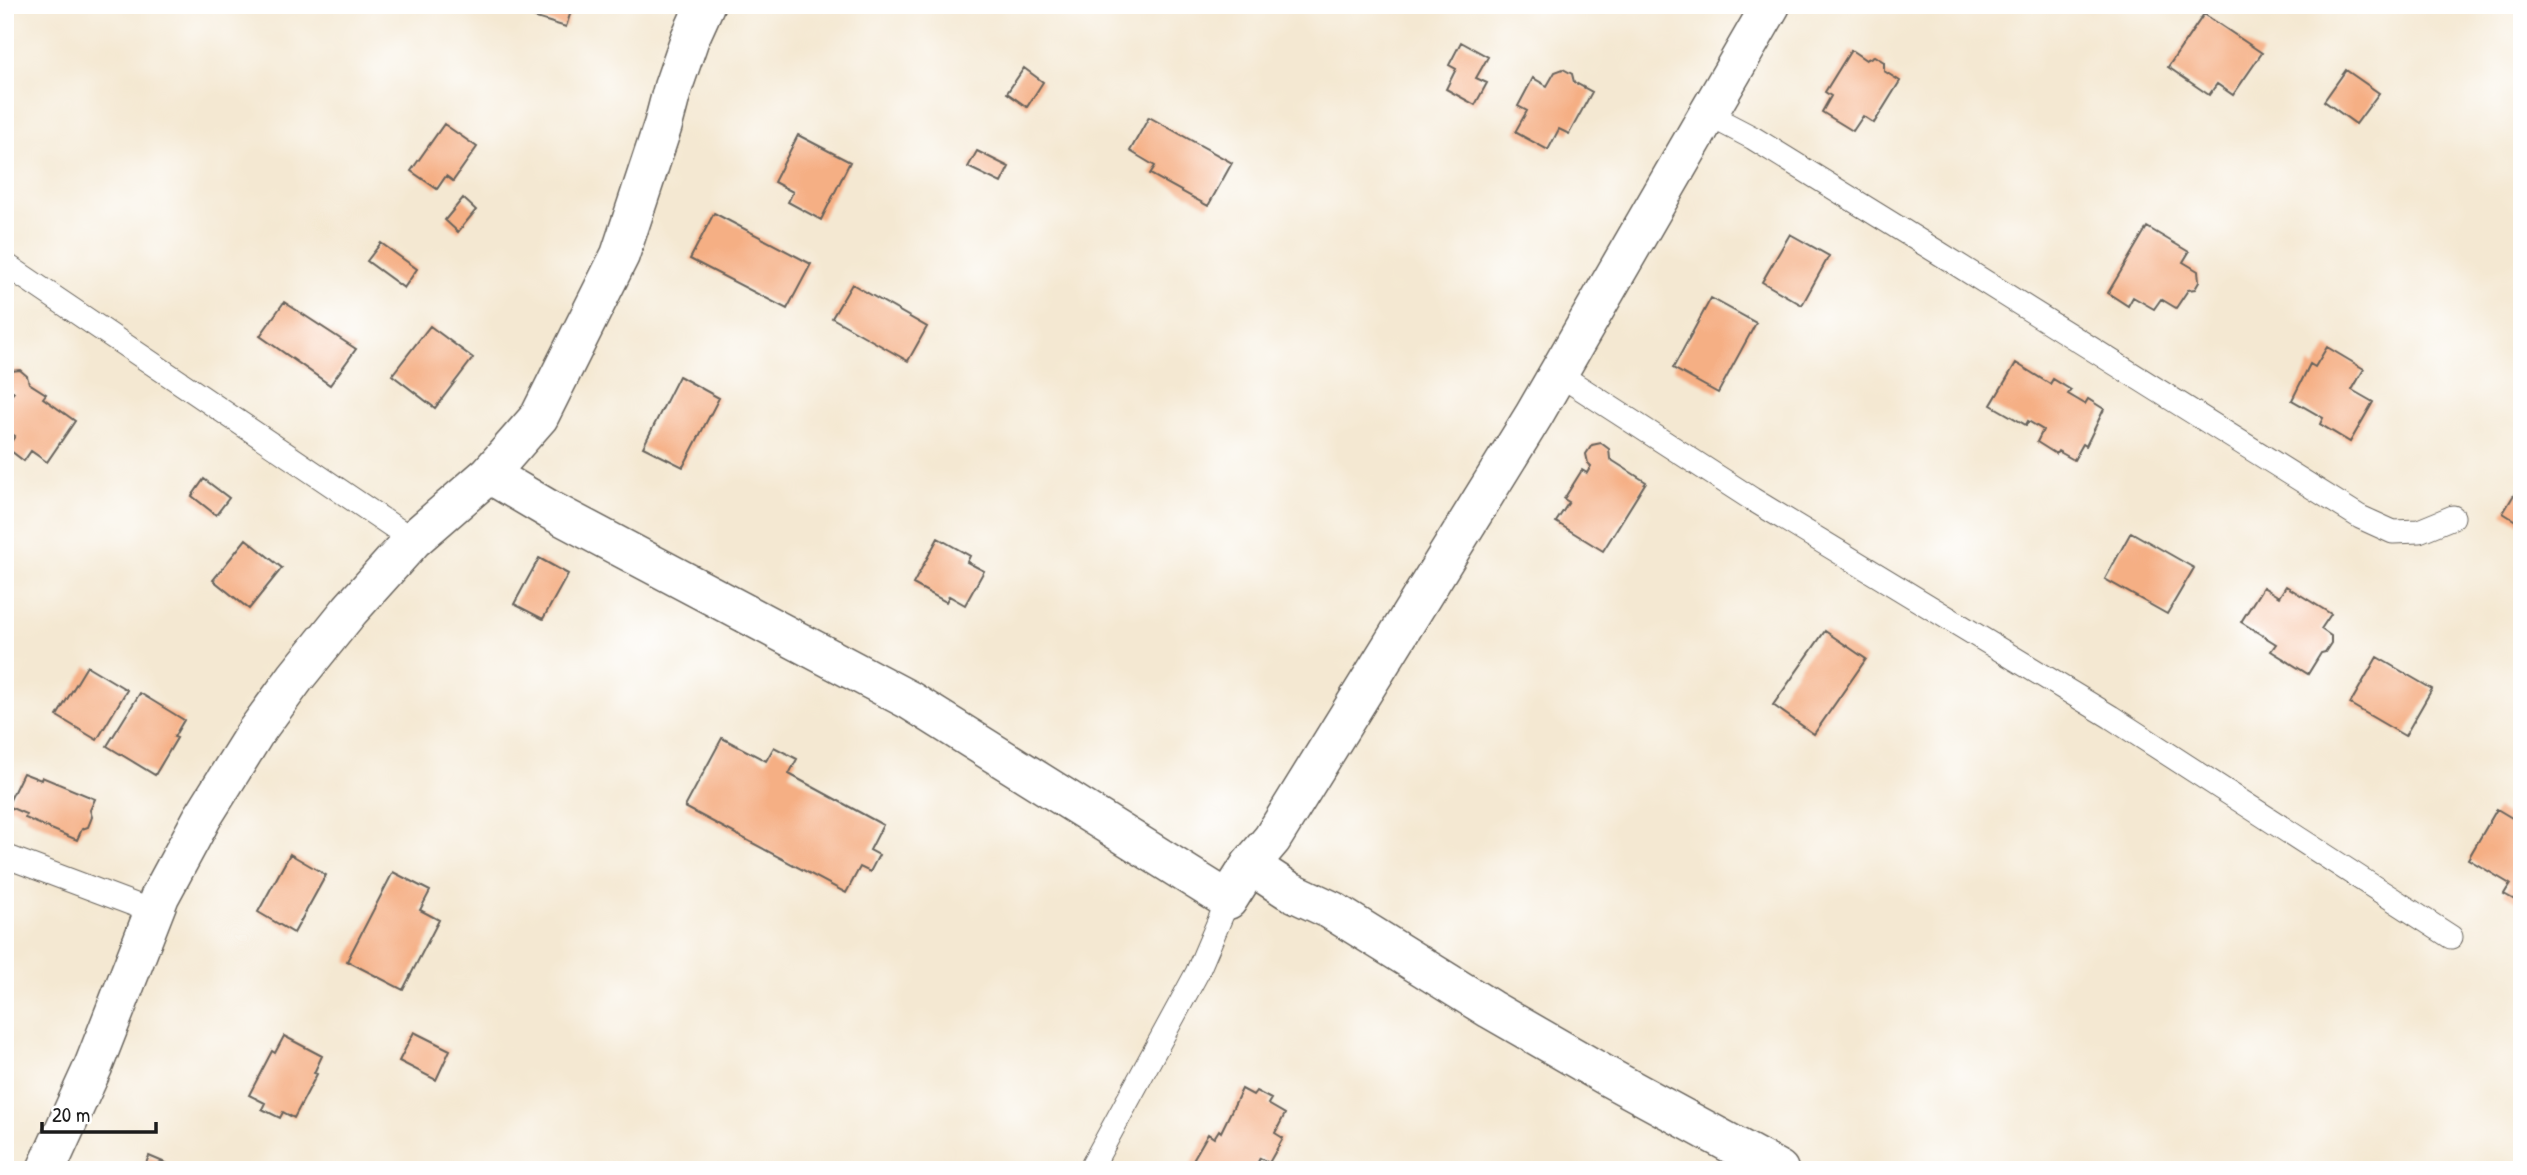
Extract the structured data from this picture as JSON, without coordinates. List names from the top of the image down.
{
  "scale_bar": "20 m"
}
